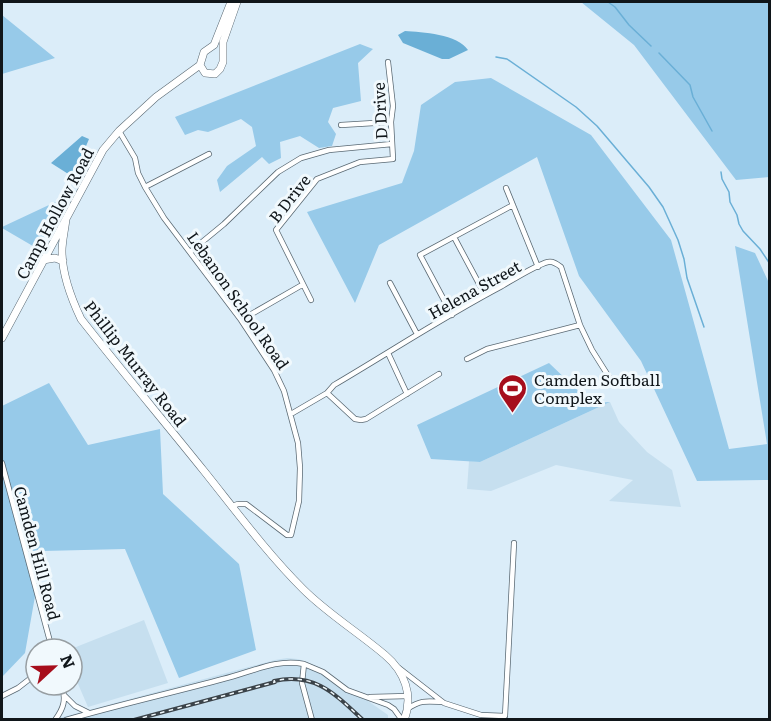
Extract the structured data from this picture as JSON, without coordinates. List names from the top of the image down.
{
  "streets": {
    "street": [
      "D Drive",
      "B Drive",
      "Camp Hollow Road",
      "Helena Street",
      "Lebanon School Road",
      "Phillip Murray Road",
      "Camden Hill Road"
    ]
  },
  "crossings": [
    ["D Drive", "B Drive"],
    ["Camp Hollow Road", "Lebanon School Road"],
    ["Camp Hollow Road", "Phillip Murray Road"],
    ["Helena Street", "Lebanon School Road"],
    ["Lebanon School Road", "Phillip Murray Road"]
  ],
  "places": {
    "sports": ["Camden Softball Complex"]
  },
  "north": "right"
}
